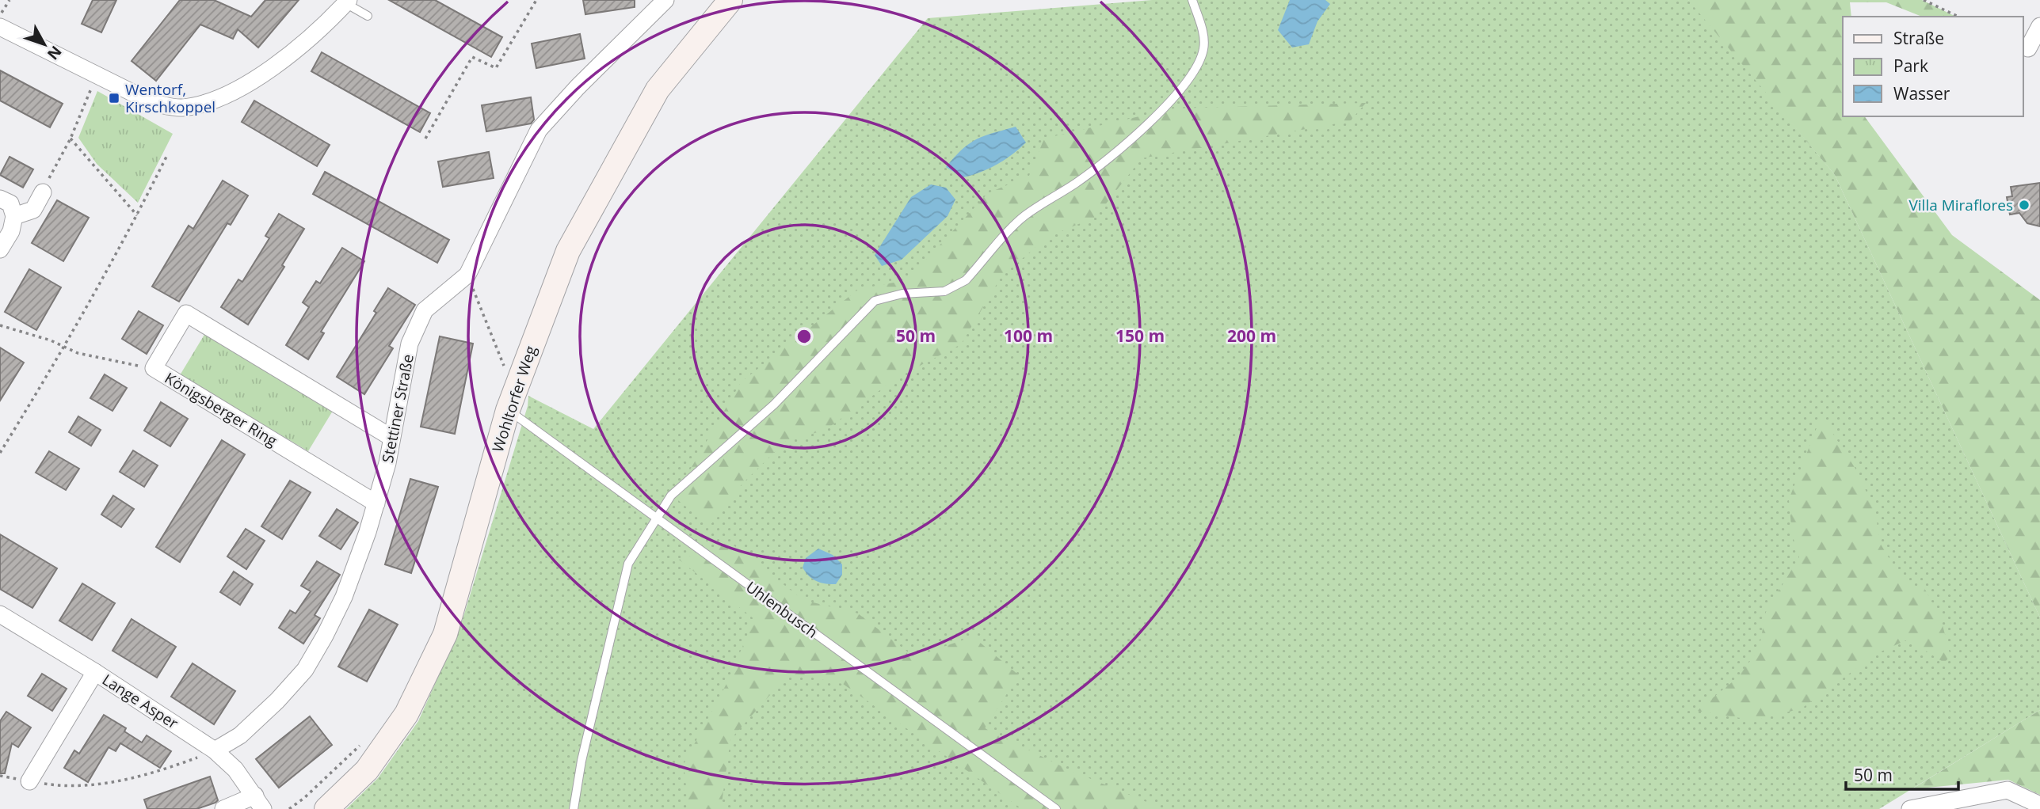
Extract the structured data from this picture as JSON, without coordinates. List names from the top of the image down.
{
  "streets": {
    "main road": ["Wohltorfer Weg"],
    "street": ["Stettiner Straße", "Königsberger Ring", "Lange Asper"],
    "lane": ["Uhlenbusch"]
  },
  "crossings": [
    ["Wohltorfer Weg", "Uhlenbusch"],
    ["Stettiner Straße", "Königsberger Ring"],
    ["Stettiner Straße", "Lange Asper"]
  ],
  "places": {
    "transit": ["Wentorf, Kirschkoppel"],
    "other": ["Villa Miraflores"]
  },
  "legend": ["Straße", "Park", "Wasser"],
  "scale_bar": "50 m",
  "north": "bottom right",
  "rings": [
    "50 m",
    "100 m",
    "150 m",
    "200 m"
  ]
}
